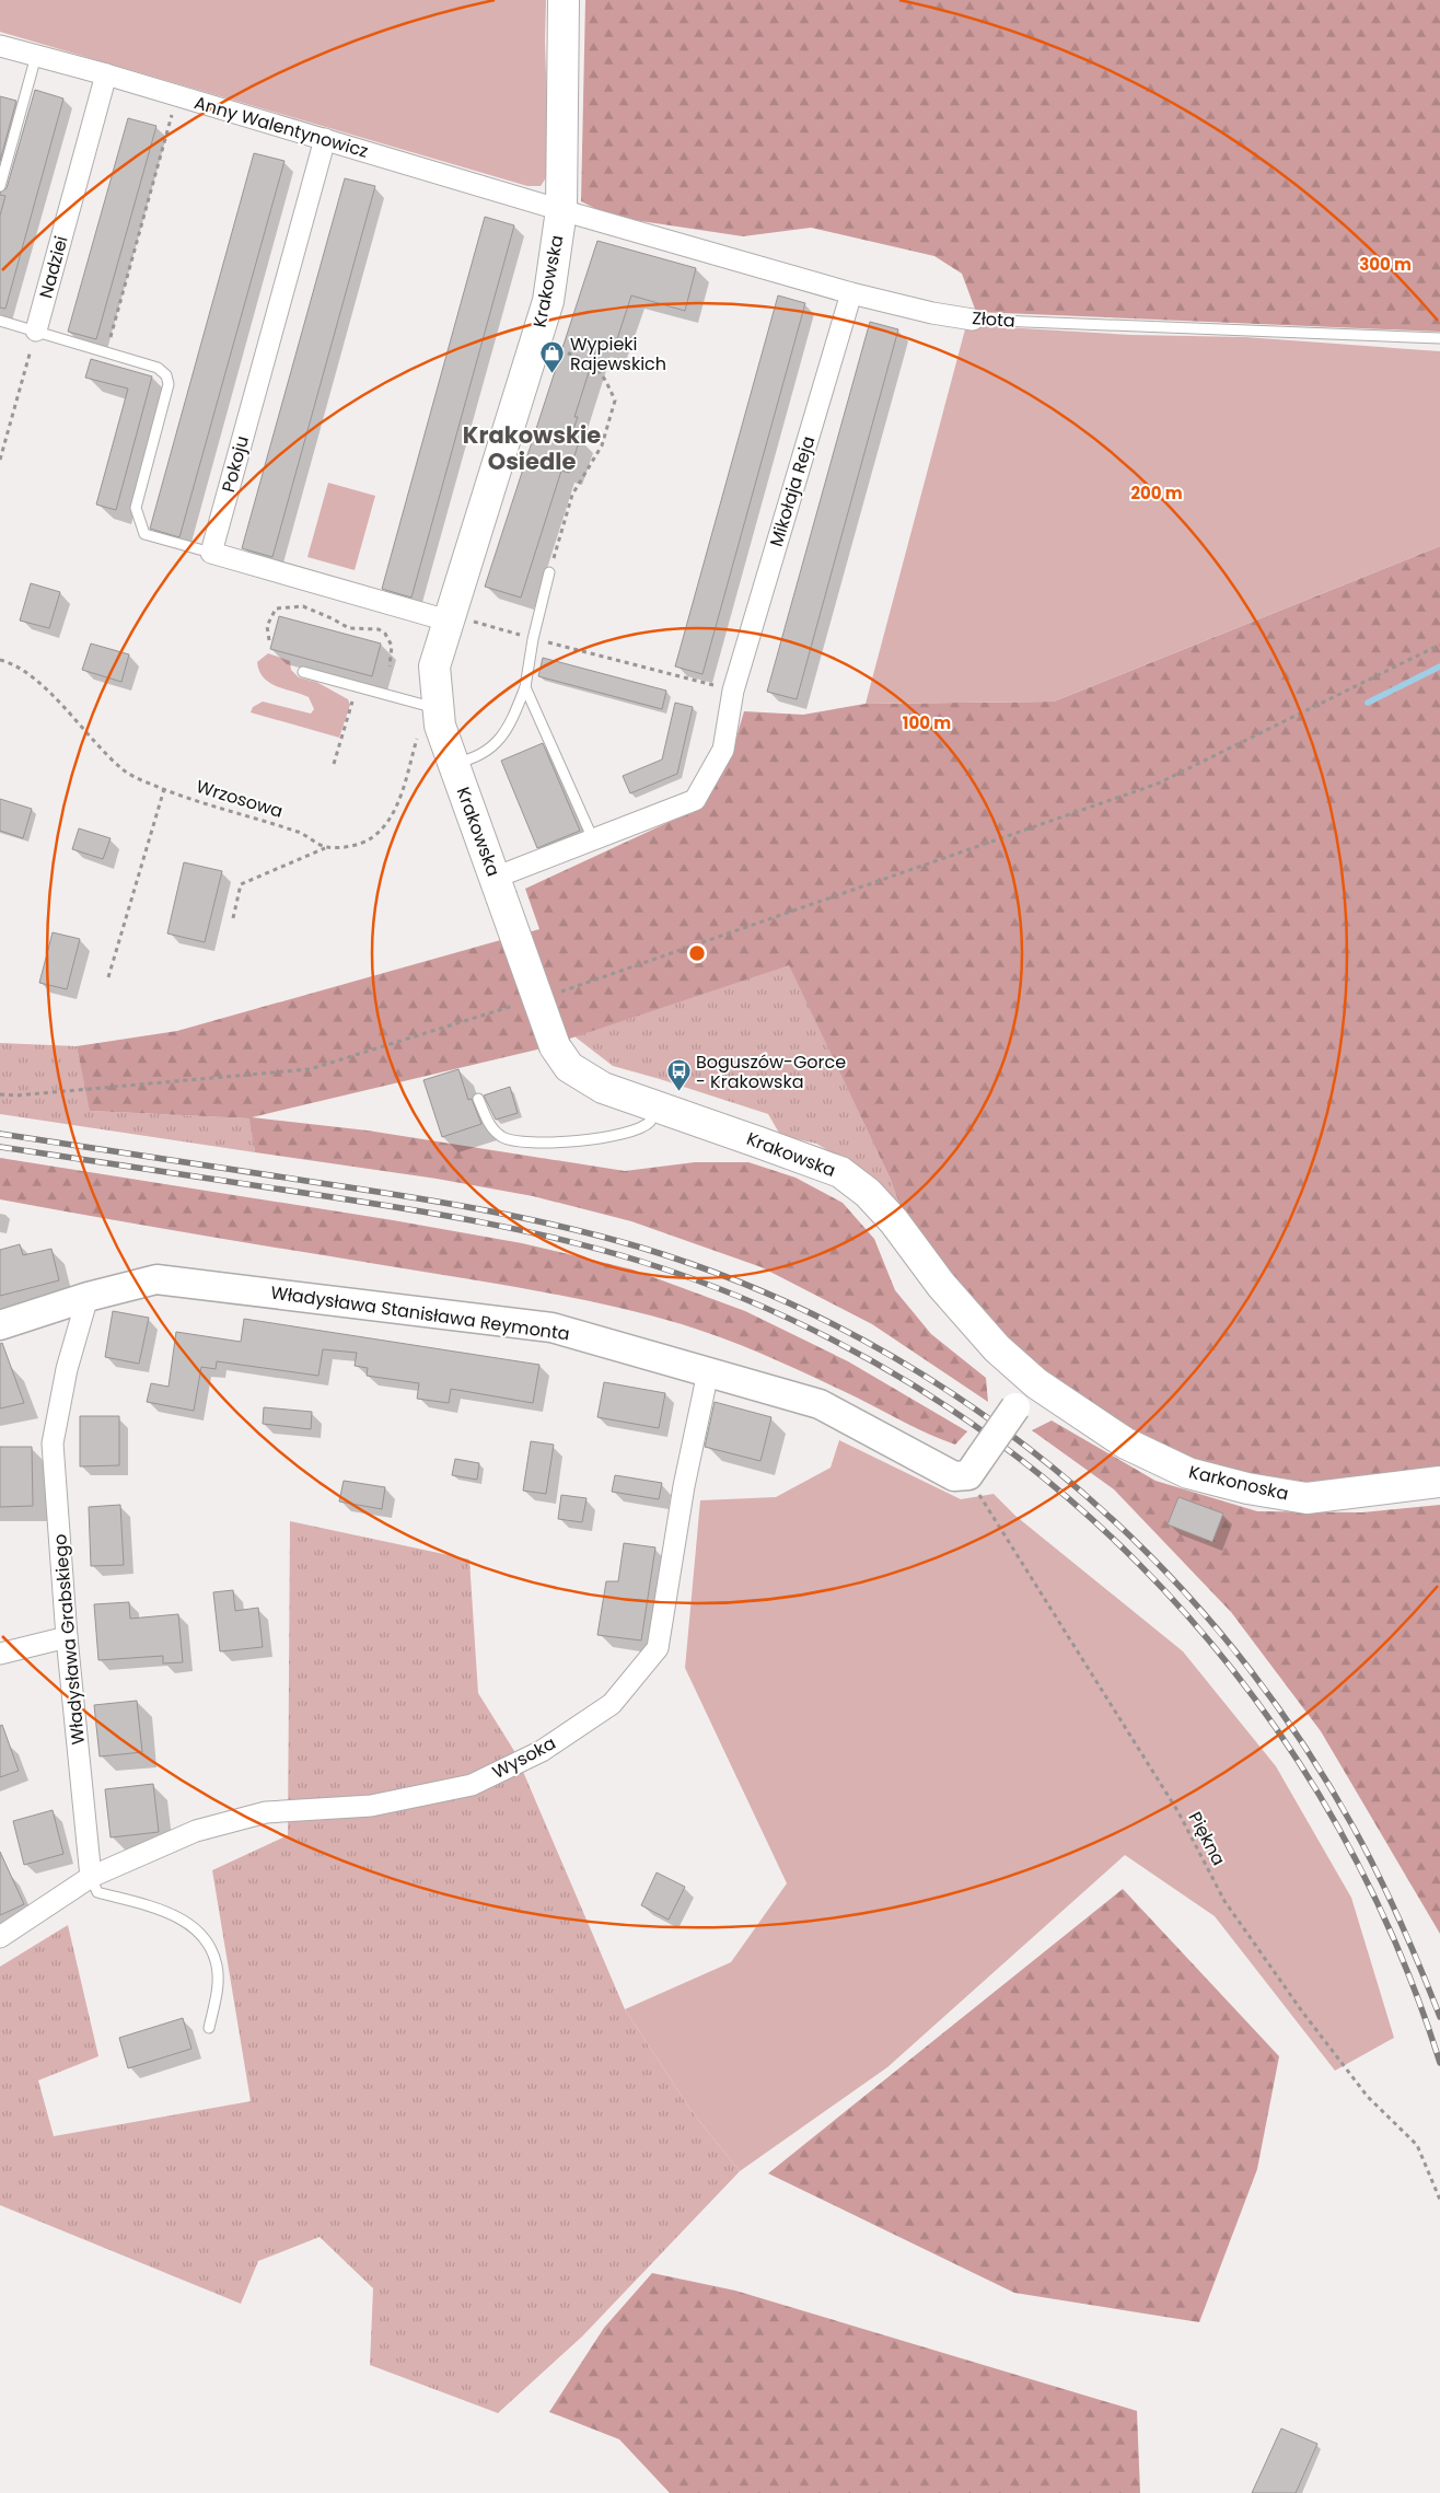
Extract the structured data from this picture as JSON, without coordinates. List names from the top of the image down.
{
  "streets": {
    "main road": ["Krakowska", "Karkonoska"],
    "street": [
      "Anny Walentynowicz",
      "Nadziei",
      "Złota",
      "Pokoju",
      "Mikołaja Reja",
      "Władysława Stanisława Reymonta",
      "Władysława Grabskiego",
      "Wysoka"
    ],
    "path": ["Wrzosowa", "Piękna"]
  },
  "crossings": [
    ["Anny Walentynowicz", "Nadziei"],
    ["Anny Walentynowicz", "Krakowska"],
    ["Anny Walentynowicz", "Złota"],
    ["Anny Walentynowicz", "Pokoju"],
    ["Krakowska", "Złota"],
    ["Krakowska", "Mikołaja Reja"],
    ["Krakowska", "Karkonoska"],
    ["Złota", "Mikołaja Reja"],
    ["Władysława Stanisława Reymonta", "Władysława Grabskiego"],
    ["Władysława Stanisława Reymonta", "Wysoka"],
    ["Władysława Stanisława Reymonta", "Piękna"],
    ["Władysława Grabskiego", "Wysoka"]
  ],
  "districts": ["Krakowskie Osiedle"],
  "places": {
    "shop": ["Wypieki Rajewskich"],
    "bus stop": ["Boguszów-Gorce - Krakowska"]
  },
  "rings": ["300 m", "200 m", "100 m"]
}
